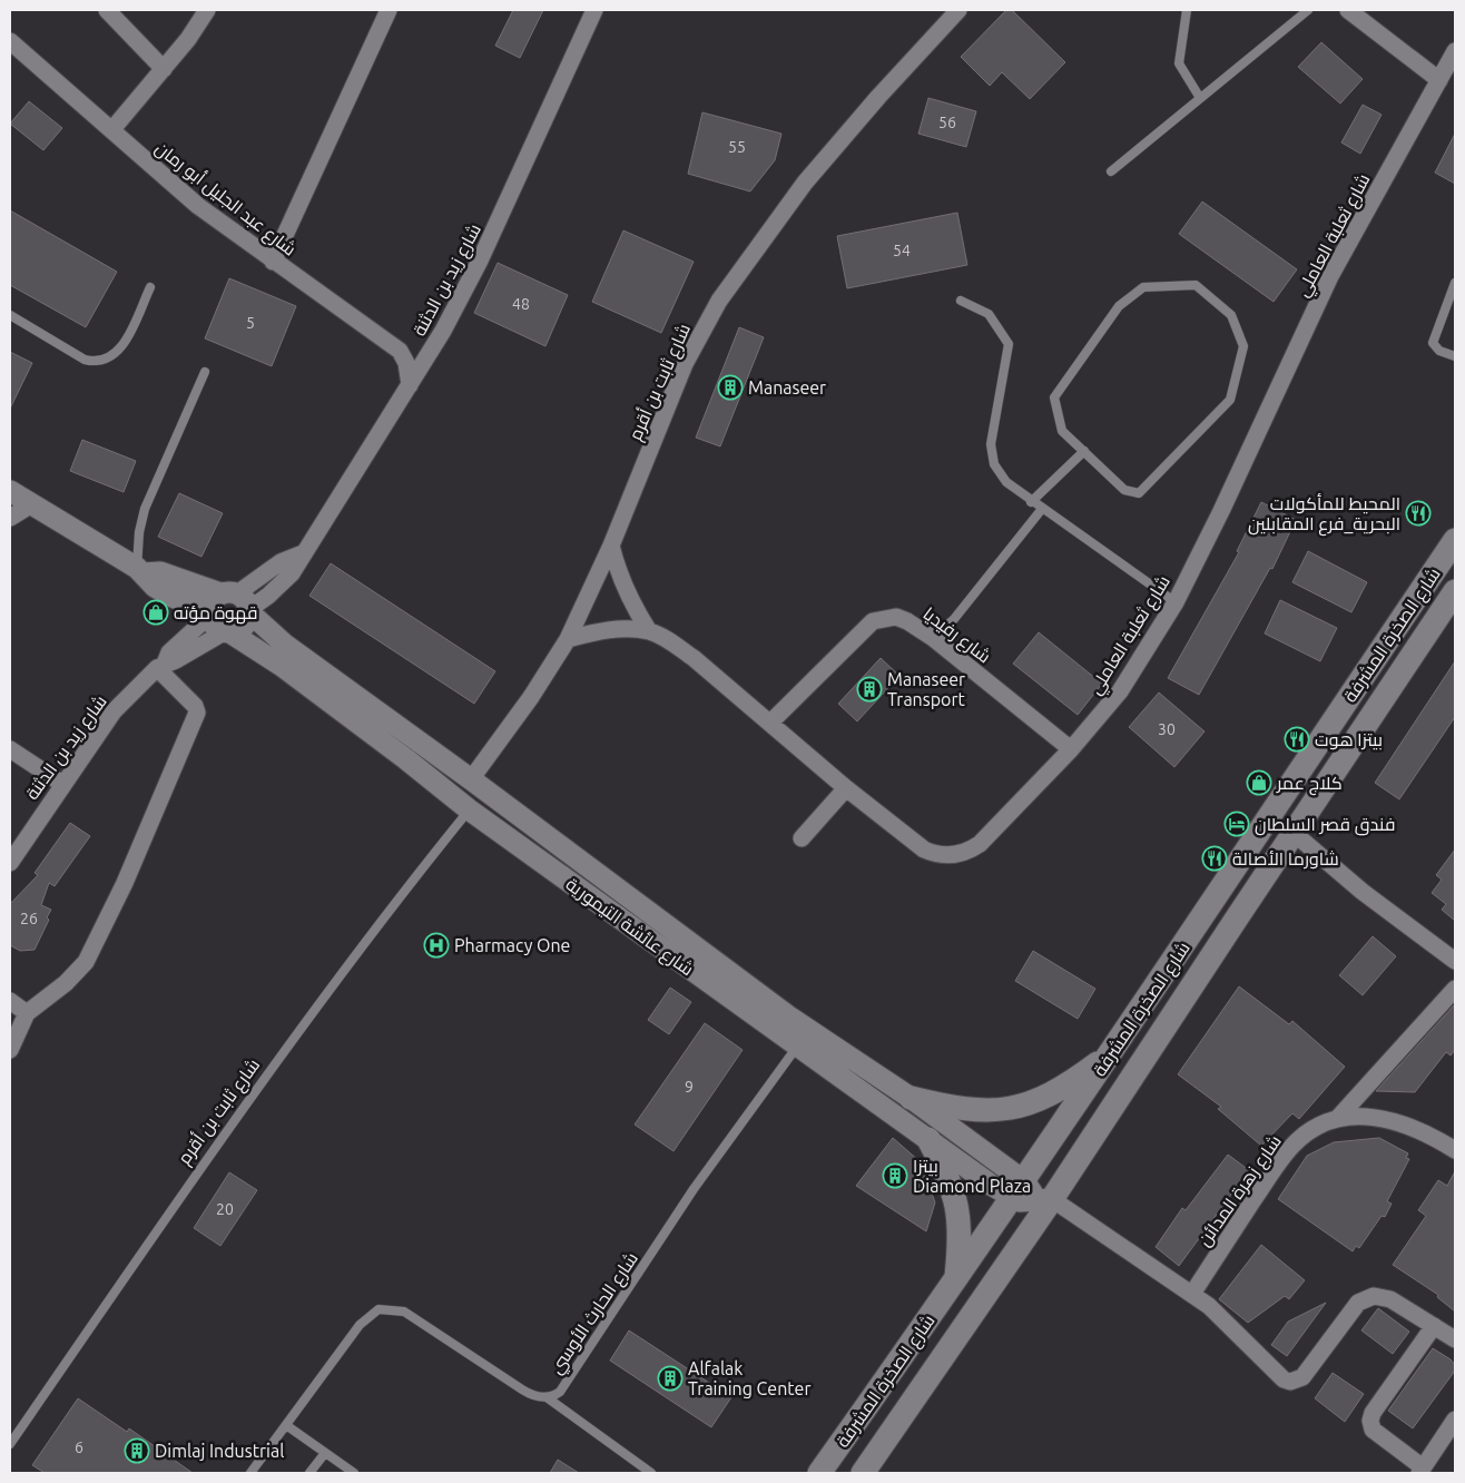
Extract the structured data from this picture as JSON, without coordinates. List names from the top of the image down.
{
  "streets": {
    "main road": ["شارع الصخرة المشرفة"],
    "street": [
      "شارع عبد الجليل أبو رمان",
      "شارع ثعلبة العاملي",
      "شارع زيد بن الدثنة",
      "شارع ثابت بن أقرم",
      "شارع رفيديا",
      "شارع عائشة التيمورية",
      "شارع زهرة المدائن"
    ],
    "lane": ["شارع الحارث الأوسي"]
  },
  "crossings": [
    ["شارع عبد الجليل أبو رمان", "شارع زيد بن الدثنة"],
    ["شارع ثعلبة العاملي", "شارع ثابت بن أقرم"],
    ["شارع ثعلبة العاملي", "شارع رفيديا"],
    ["شارع زيد بن الدثنة", "شارع عائشة التيمورية"],
    ["شارع ثابت بن أقرم", "شارع عائشة التيمورية"],
    ["شارع الصخرة المشرفة", "شارع عائشة التيمورية"],
    ["شارع عائشة التيمورية", "شارع الحارث الأوسي"]
  ],
  "places": {
    "building": [
      "Manaseer",
      "Manaseer Transport",
      "بيتزا Diamond Plaza",
      "Alfalak Training Center",
      "Dimlaj Industrial"
    ],
    "restaurant": ["المحيط للمأكولات البحرية_فرع المقابلين", "بيتزا هوت", "شاورما الأصالة"],
    "shop": ["قهوة مؤته", "كلاج عمر"],
    "hotel": ["فندق قصر السلطان"],
    "hospital": ["Pharmacy One"]
  },
  "house_numbers": [
    "56",
    "55",
    "54",
    "48",
    "5",
    "30",
    "26",
    "9",
    "20",
    "6"
  ]
}
